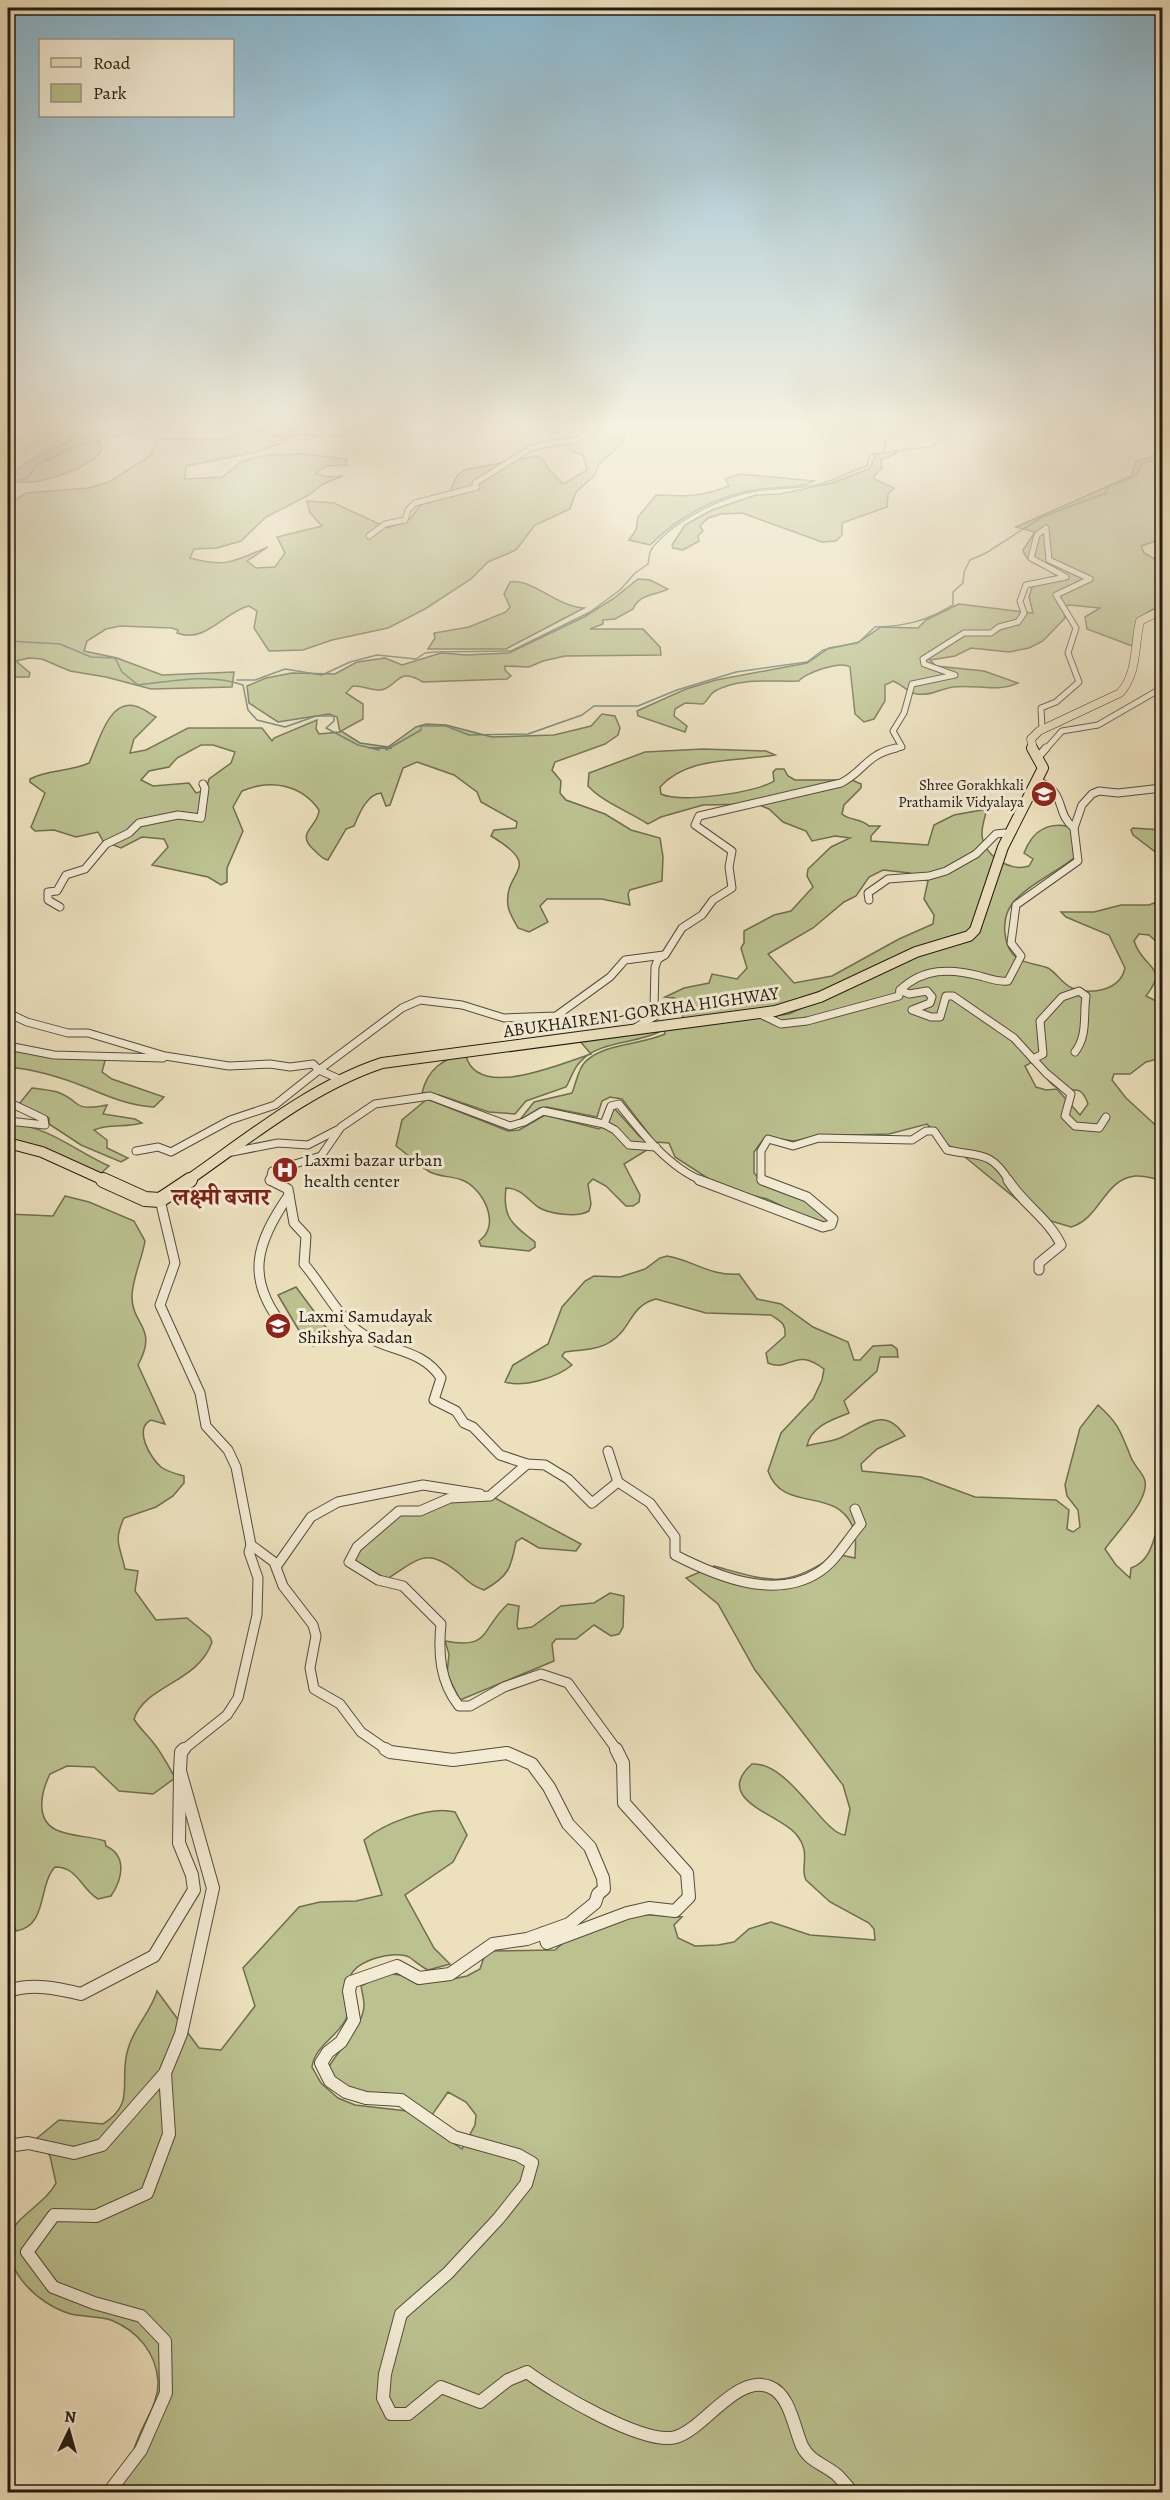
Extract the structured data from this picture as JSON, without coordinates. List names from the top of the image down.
{
  "streets": {
    "main road": ["ABUKHAIRENI-GORKHA HIGHWAY"]
  },
  "districts": ["लक्ष्मी बजार"],
  "places": {
    "school or university": ["Shree Gorakhkali Prathamik Vidyalaya", "Laxmi Samudayak Shikshya Sadan"],
    "hospital": ["Laxmi bazar urban health center"]
  },
  "legend": ["Road", "Park"],
  "north": "top"
}
